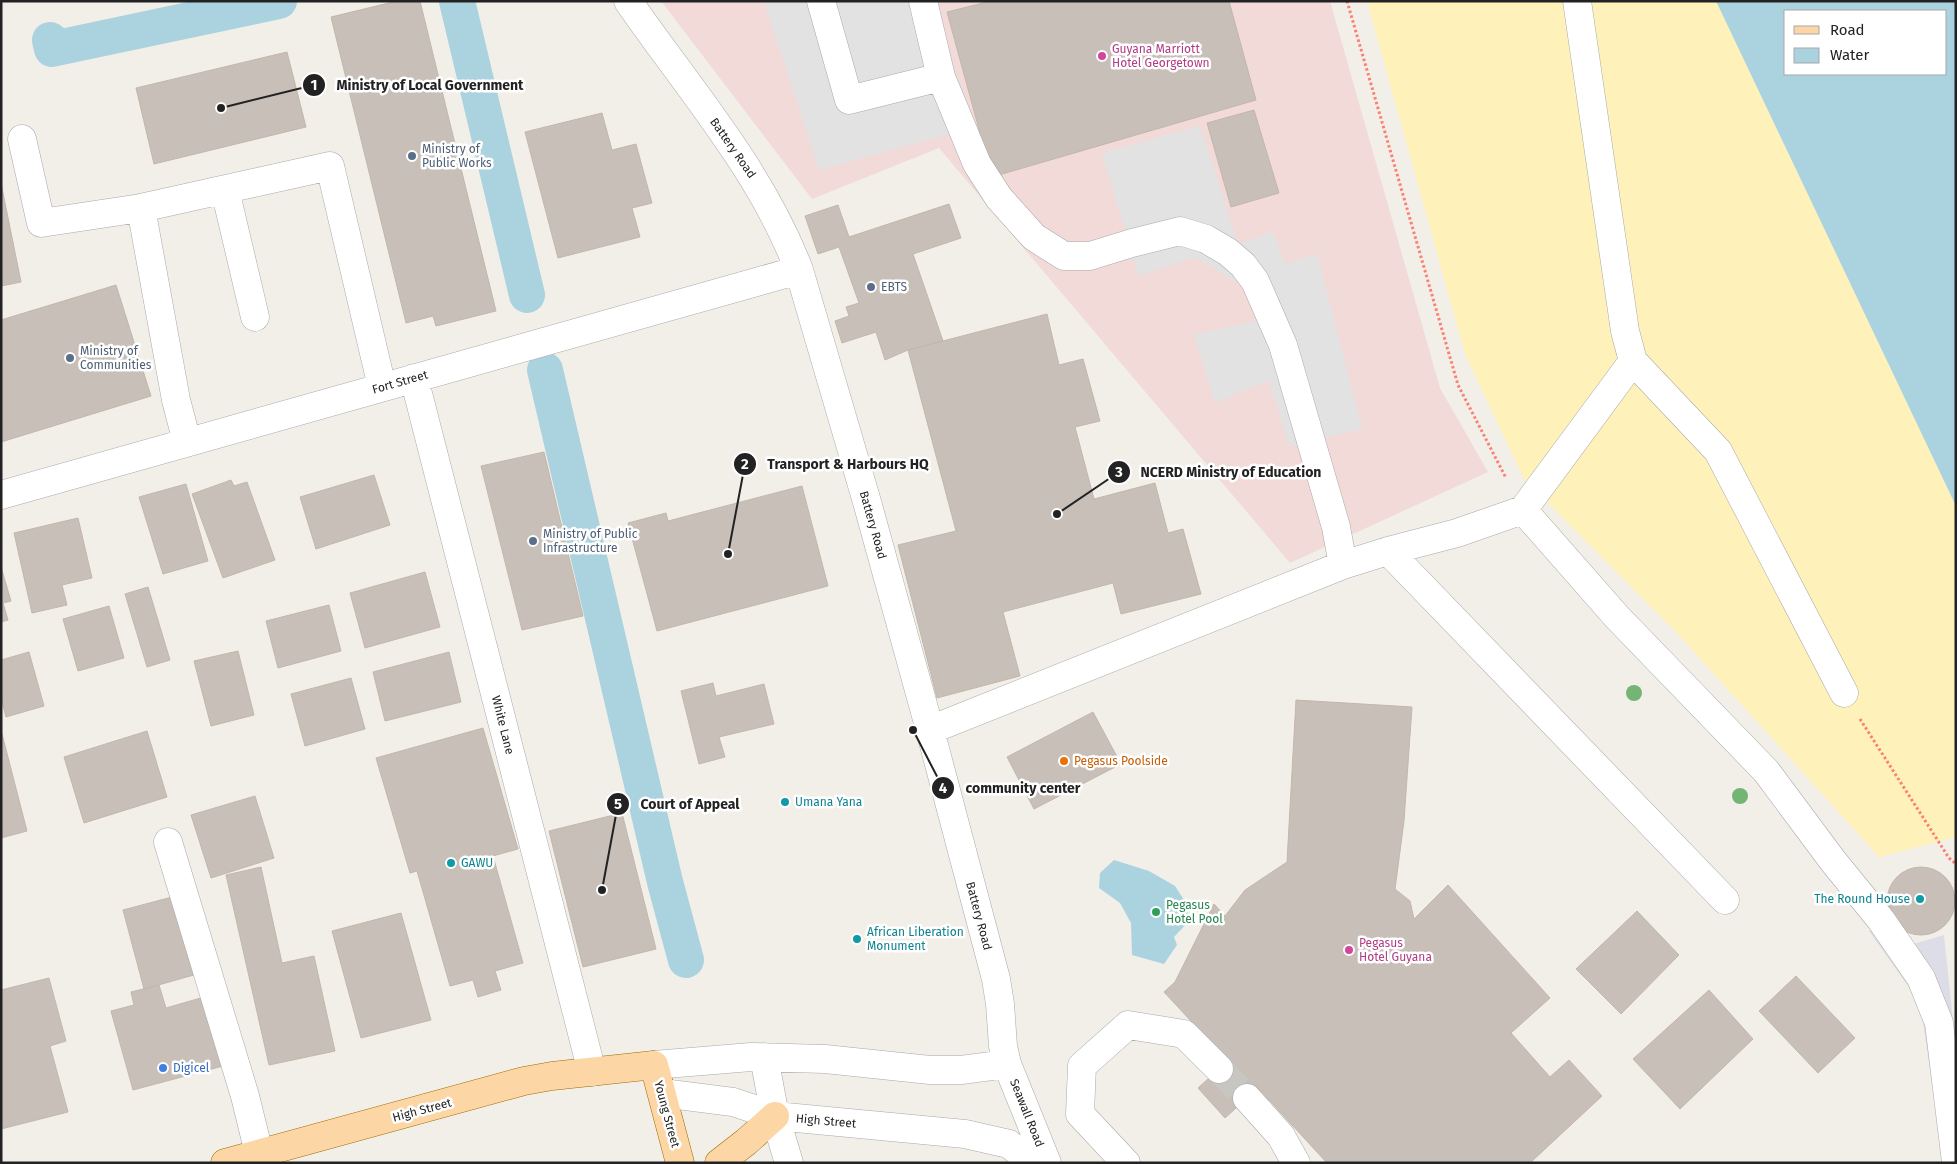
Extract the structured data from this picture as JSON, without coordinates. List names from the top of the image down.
{
  "streets": {
    "main road": ["High Street", "Young Street"],
    "street": [
      "Battery Road",
      "Fort Street",
      "White Lane",
      "Seawall Road"
    ]
  },
  "crossings": [
    ["Battery Road", "Fort Street"],
    ["Battery Road", "High Street"],
    ["Battery Road", "Seawall Road"],
    ["Fort Street", "White Lane"],
    ["White Lane", "High Street"],
    ["High Street", "Seawall Road"],
    ["High Street", "Young Street"]
  ],
  "places": [
    "Guyana Marriott Hotel Georgetown",
    "Ministry of Local Government",
    "Ministry of Public Works",
    "EBTS",
    "Ministry of Communities",
    "NCERD Ministry of Education",
    "Ministry of Public Infrastructure",
    "Transport & Harbours HQ",
    "community center",
    "Pegasus Poolside",
    "Umana Yana",
    "GAWU",
    "Court of Appeal",
    "The Round House",
    "Pegasus Hotel Pool",
    "African Liberation Monument",
    "Pegasus Hotel Guyana",
    "Digicel"
  ],
  "legend": ["Road", "Water"]
}
